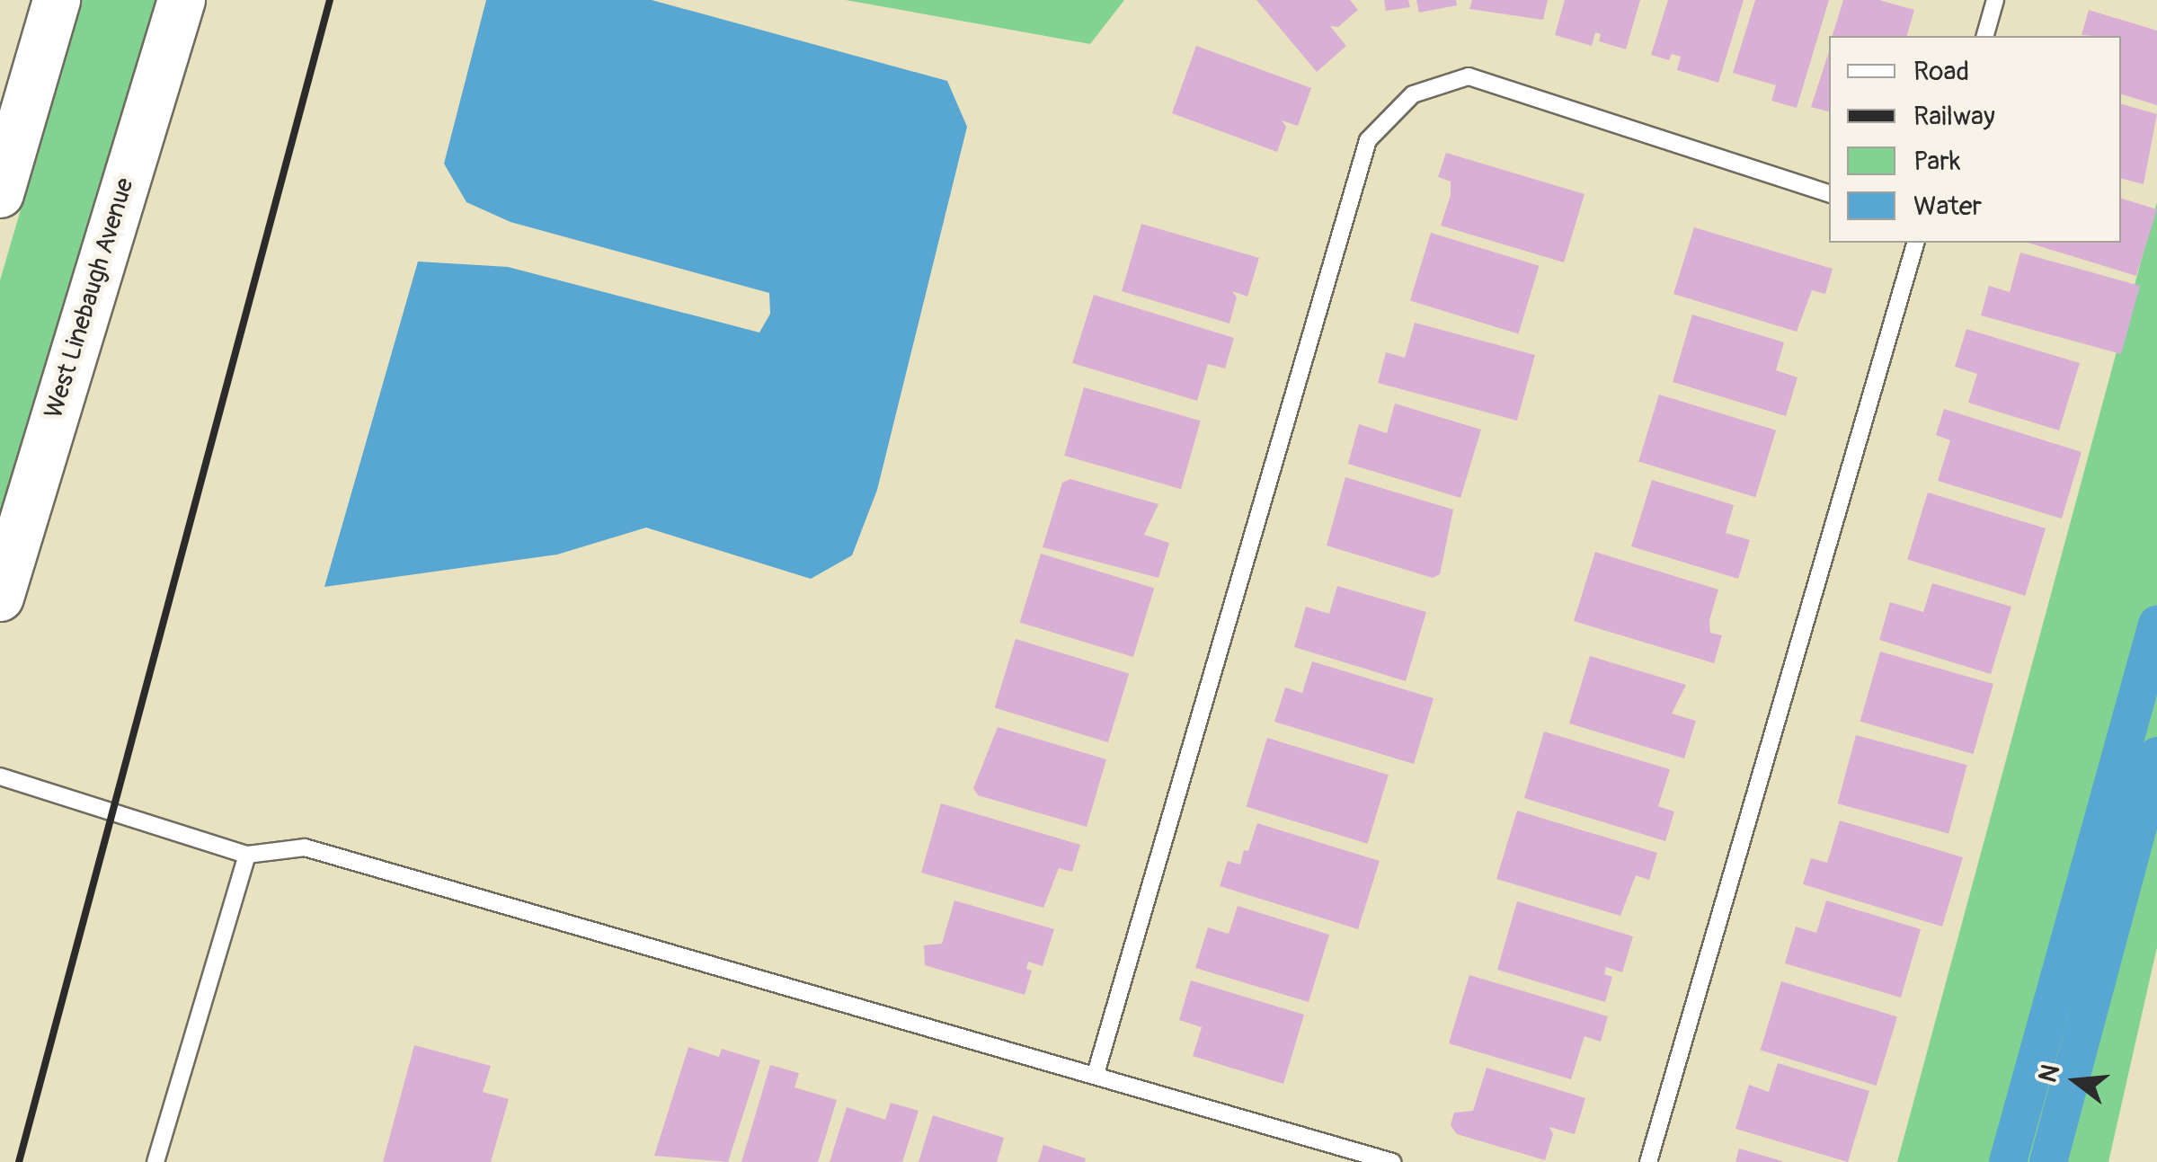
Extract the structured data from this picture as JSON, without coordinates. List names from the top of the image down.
{
  "streets": {
    "main road": ["West Linebaugh Avenue"]
  },
  "legend": [
    "Road",
    "Railway",
    "Park",
    "Water"
  ],
  "north": "left"
}
